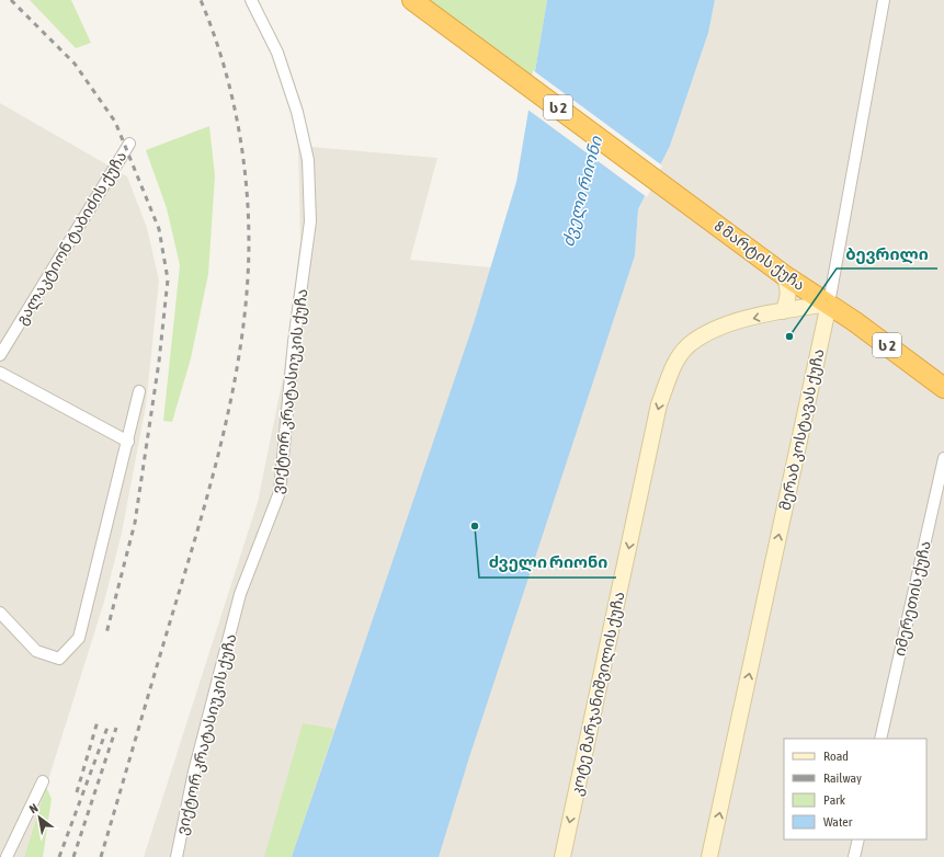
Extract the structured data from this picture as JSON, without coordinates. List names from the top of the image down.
{
  "streets": {
    "highway": ["ს 2", "8 მარტის ქუჩა"],
    "street": [
      "გალაკტიონ ტაბიძის ქუჩა",
      "ვიქტორ კრატასიუკის ქუჩა",
      "მერაბ კოსტავას ქუჩა",
      "იმერეთის ქუჩა",
      "კოტე მარჯანიშვილის ქუჩა"
    ]
  },
  "crossings": [
    ["8 მარტის ქუჩა", "მერაბ კოსტავას ქუჩა"],
    ["8 მარტის ქუჩა", "კოტე მარჯანიშვილის ქუჩა"],
    ["მერაბ კოსტავას ქუჩა", "კოტე მარჯანიშვილის ქუჩა"]
  ],
  "one_way": ["მერაბ კოსტავას ქუჩა", "კოტე მარჯანიშვილის ქუჩა"],
  "water": ["ძველი რიონი"],
  "places": ["ბევრილი", "ძველი რიონი"],
  "legend": [
    "Road",
    "Railway",
    "Park",
    "Water"
  ],
  "north": "top left"
}
